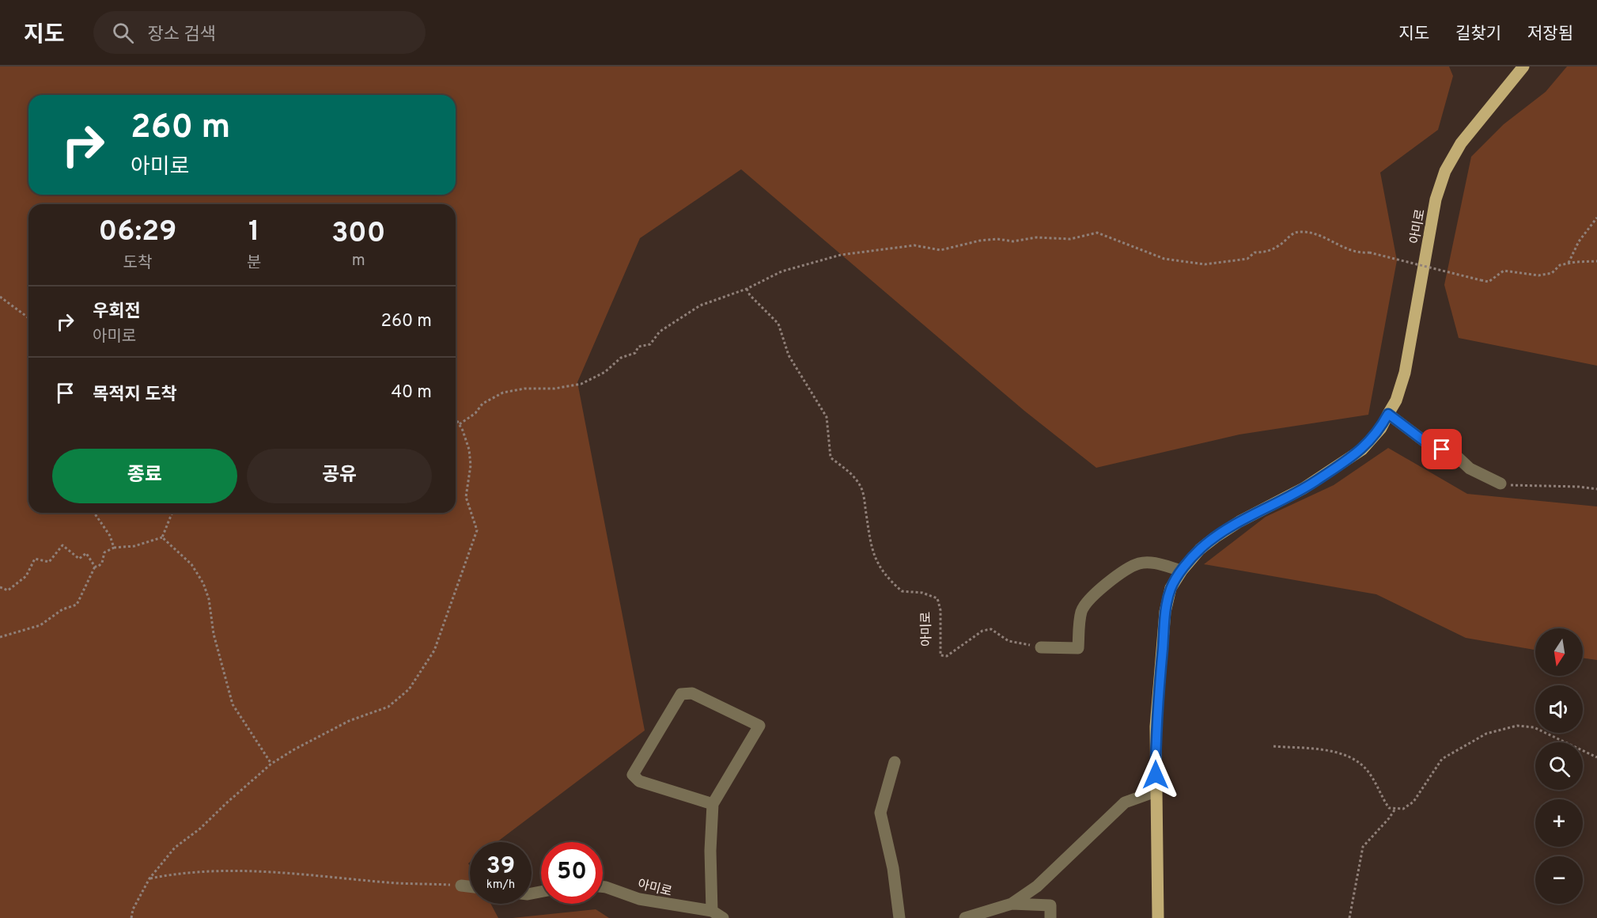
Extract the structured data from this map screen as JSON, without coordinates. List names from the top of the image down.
{
  "streets": {
    "main road": ["아미로"]
  },
  "north": "bottom",
  "page": {
    "header": "지도",
    "search": "장소 검색",
    "nav": ["지도", "길찾기", "저장됨"],
    "turn": ["260 m", "아미로"],
    "eta": [
      "06:29",
      "도착",
      "1",
      "분",
      "300",
      "m"
    ],
    "list": [
      {
        "name": "우회전",
        "note": "아미로",
        "value": "260 m"
      },
      {
        "name": "목적지 도착",
        "value": "40 m"
      }
    ],
    "buttons": ["종료", "공유"],
    "map_buttons": ["+", "−"],
    "speed": "39 km/h",
    "limit": "50"
  }
}
